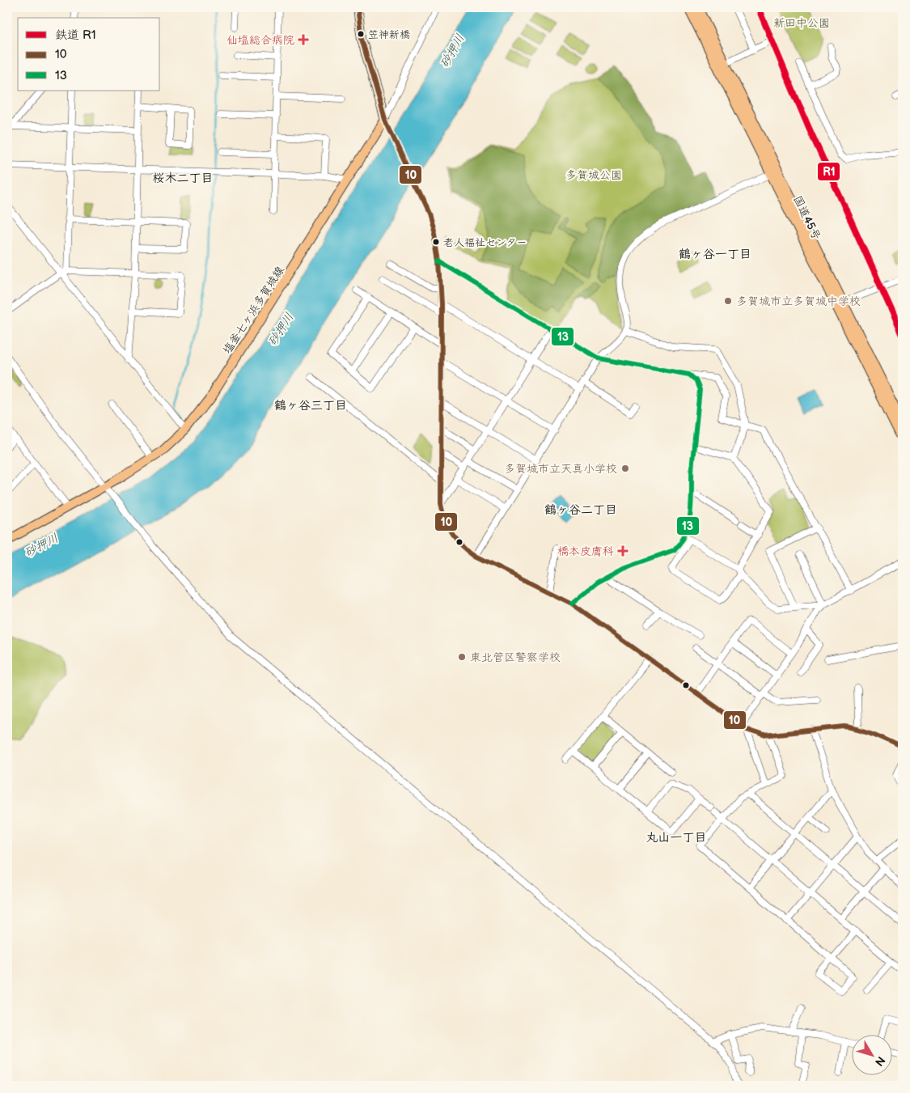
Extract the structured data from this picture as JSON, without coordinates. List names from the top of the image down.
{
  "streets": {
    "highway": ["国道45号"],
    "main road": ["塩釜七ヶ浜多賀城線"]
  },
  "districts": [
    "桜木二丁目",
    "鶴ヶ谷一丁目",
    "鶴ヶ谷三丁目",
    "鶴ヶ谷二丁目",
    "丸山一丁目"
  ],
  "water": ["砂押川"],
  "parks": ["新田中公園", "多賀城公園"],
  "places": {
    "other": [
      "笠神新橋",
      "老人福祉センター",
      "多賀城市立多賀城中学校",
      "多賀城市立天真小学校",
      "東北管区警察学校"
    ],
    "health": ["仙塩総合病院", "橋本皮膚科"]
  },
  "lines": ["rail line R1", "transit line 10", "transit line 13"],
  "legend": ["鉄道 R1", "10", "13"],
  "north": "bottom right"
}
